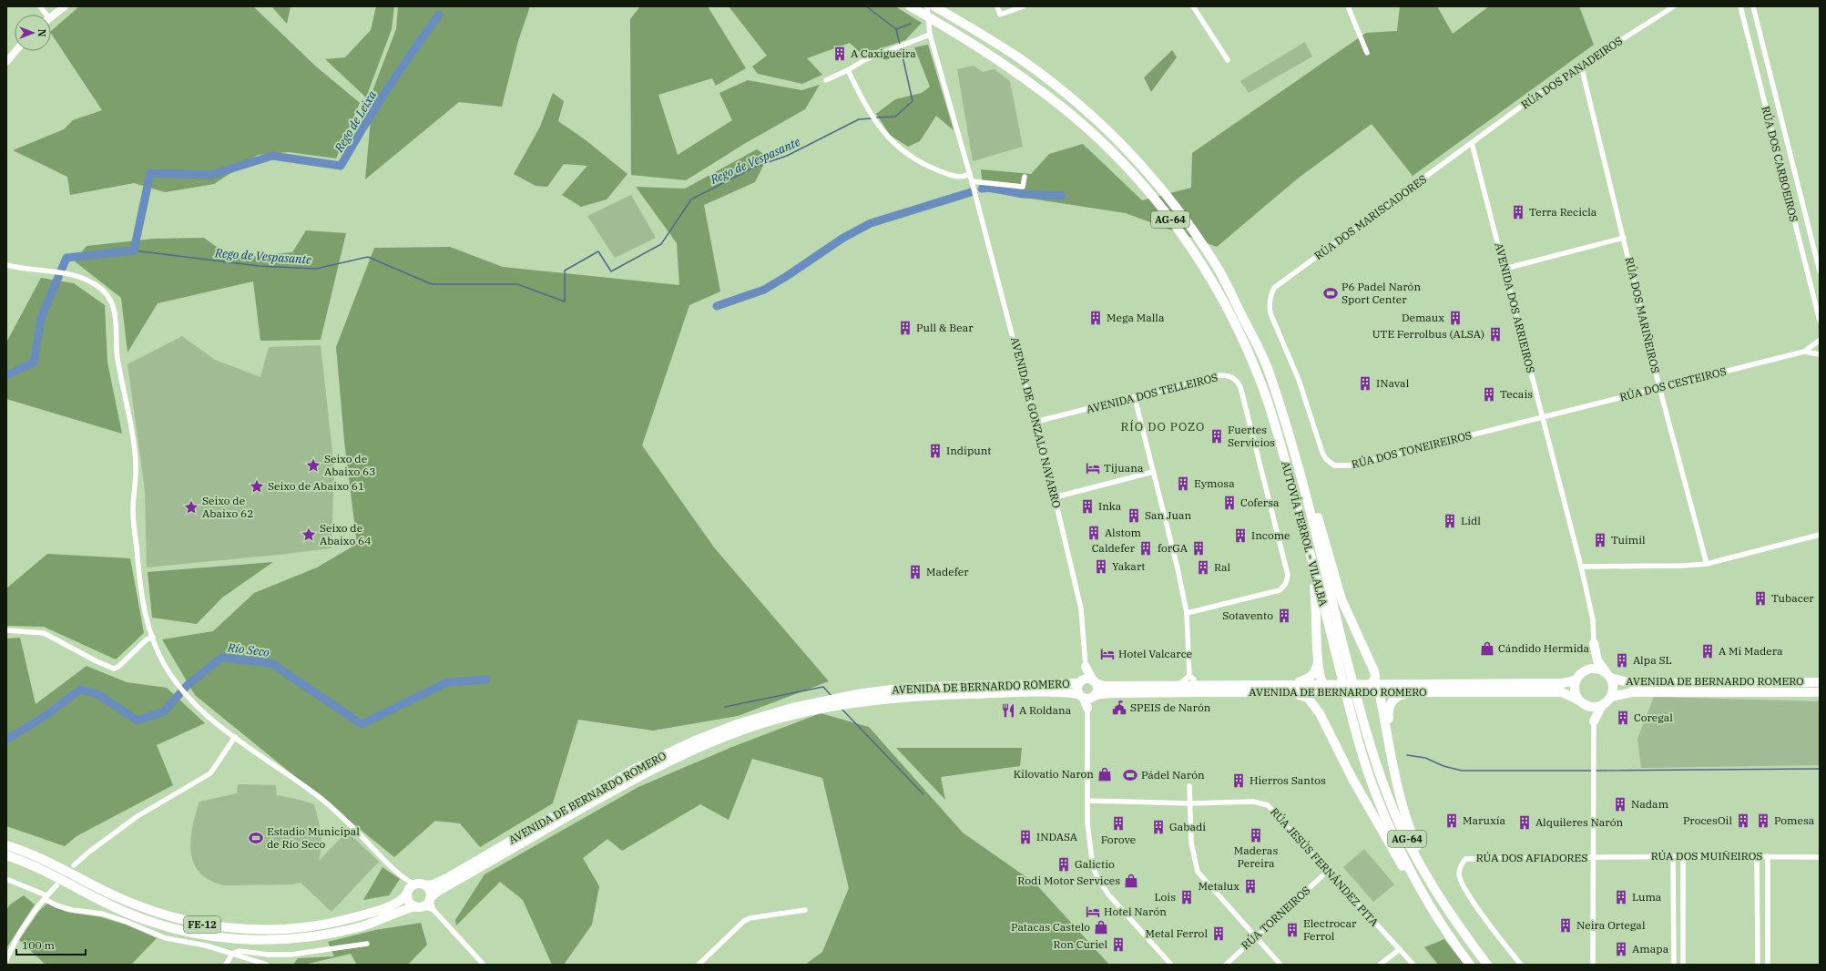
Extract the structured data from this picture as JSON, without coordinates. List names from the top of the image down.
{
  "streets": {
    "highway": [
      "AG-64",
      "AUTOVÍA FERROL - VILALBA",
      "AVENIDA DE BERNARDO ROMERO",
      "FE-12"
    ],
    "street": [
      "RÚA DOS PANADEIROS",
      "RÚA DOS CARBOEIROS",
      "RÚA DOS MARISCADORES",
      "AVENIDA DOS ARRIEIROS",
      "RÚA DOS MARIÑEIROS",
      "RÚA DOS CESTEIROS",
      "AVENIDA DOS TELLEIROS",
      "AVENIDA DE GONZALO NAVARRO",
      "RÚA DOS TONEIREIROS",
      "RÚA DOS MUIÑEIROS",
      "RÚA DOS AFIADORES",
      "RÚA JESÚS FERNÁNDEZ PITA",
      "RÚA TORNEIROS"
    ]
  },
  "crossings": [
    ["RÚA DOS PANADEIROS", "RÚA DOS MARISCADORES"],
    ["RÚA DOS PANADEIROS", "AVENIDA DOS ARRIEIROS"],
    ["RÚA DOS PANADEIROS", "RÚA DOS MARIÑEIROS"],
    ["RÚA DOS MARISCADORES", "AVENIDA DOS ARRIEIROS"],
    ["RÚA DOS MARISCADORES", "RÚA DOS TONEIREIROS"],
    ["AVENIDA DOS ARRIEIROS", "RÚA DOS CESTEIROS"],
    ["AVENIDA DOS ARRIEIROS", "RÚA DOS TONEIREIROS"],
    ["RÚA DOS MARIÑEIROS", "RÚA DOS CESTEIROS"],
    ["RÚA DOS CESTEIROS", "RÚA DOS TONEIREIROS"],
    ["AVENIDA DOS TELLEIROS", "AVENIDA DE GONZALO NAVARRO"],
    ["AVENIDA DE BERNARDO ROMERO", "FE-12"],
    ["RÚA DOS MUIÑEIROS", "RÚA DOS AFIADORES"],
    ["RÚA JESÚS FERNÁNDEZ PITA", "RÚA TORNEIROS"]
  ],
  "districts": ["RÍO DO POZO"],
  "water": ["Rego de Leixa", "Rego de Vespasante", "Río Seco"],
  "places": {
    "building": [
      "A Caxigueira",
      "Terra Recicla",
      "Mega Malla",
      "Demaux",
      "Pull & Bear",
      "UTE Ferrolbus (ALSA)",
      "INaval",
      "Tecais",
      "Fuertes Servicios",
      "Indipunt",
      "Eymosa",
      "Cofersa",
      "Inka",
      "San Juan",
      "Lidl",
      "Alstom",
      "Income",
      "Tuimil",
      "Caldefer",
      "forGA",
      "Yakart",
      "Ral",
      "Madefer",
      "Tubacer",
      "Sotavento",
      "A Mi Madera",
      "Alpa SL",
      "Coregal",
      "Hierros Santos",
      "Nadam",
      "Maruxía",
      "ProcesOil",
      "Pomesa",
      "Alquileres Narón",
      "Forove",
      "Gabadi",
      "Maderas Pereira",
      "INDASA",
      "Galictio",
      "Metalux",
      "Lois",
      "Luma",
      "Neira Ortegal",
      "Electrocar Ferrol",
      "Metal Ferrol",
      "Ron Curiel",
      "Amapa"
    ],
    "sports": ["P6 Padel Narón Sport Center", "Pádel Narón", "Estadio Municipal de Río Seco"],
    "place": [
      "Seixo de Abaixo 63",
      "Seixo de Abaixo 61",
      "Seixo de Abaixo 62",
      "Seixo de Abaixo 64"
    ],
    "hotel": ["Tijuana", "Hotel Valcarce", "Hotel Narón"],
    "shop": [
      "Cándido Hermida",
      "Kilovatio Naron",
      "Rodi Motor Services",
      "Patacas Castelo"
    ],
    "public building": ["SPEIS de Narón"],
    "restaurant": ["A Roldana"]
  },
  "scale_bar": "100 m",
  "north": "right"
}
